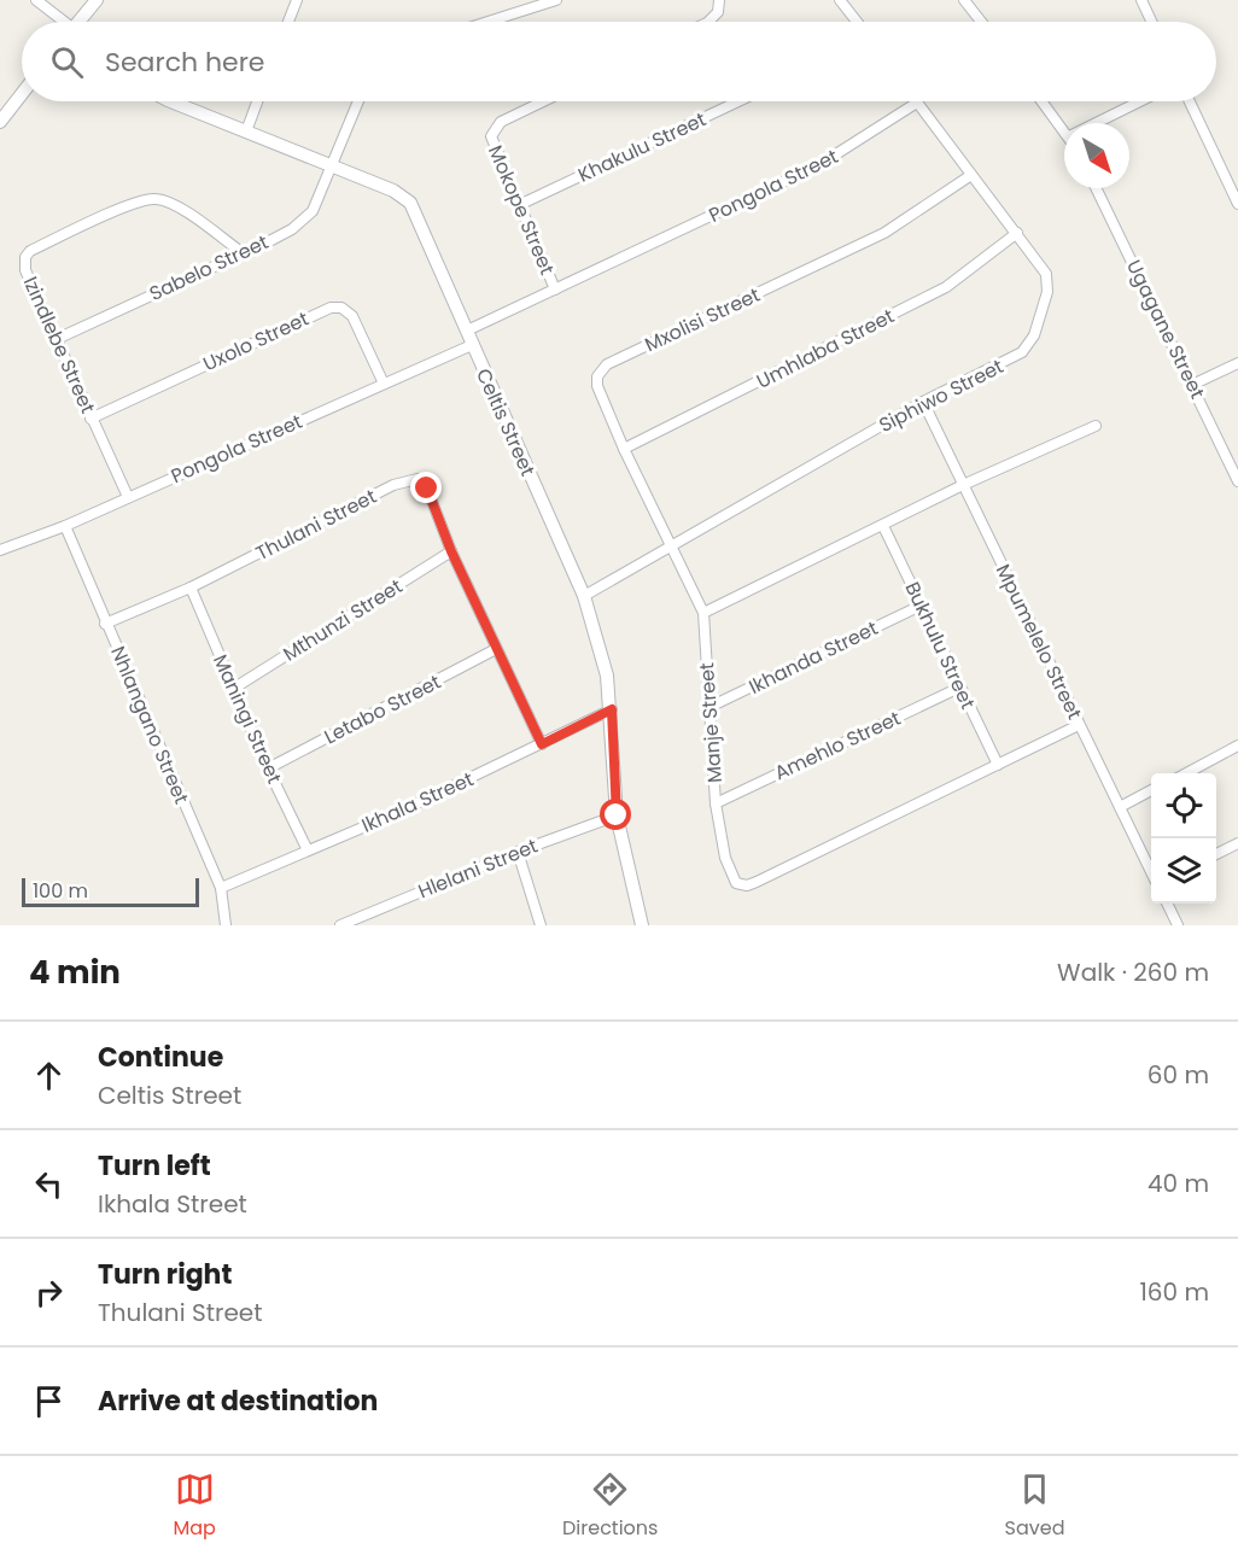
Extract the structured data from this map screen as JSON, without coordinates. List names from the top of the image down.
{
  "streets": {
    "street": [
      "Khakulu Street",
      "Pongola Street",
      "Mokope Street",
      "Sabelo Street",
      "Mxolisi Street",
      "Ugagane Street",
      "Uxolo Street",
      "Izindlebe Street",
      "Umhlaba Street",
      "Siphiwo Street",
      "Celtis Street",
      "Thulani Street",
      "Mthunzi Street",
      "Mpumelelo Street",
      "Bukhulu Street",
      "Ikhanda Street",
      "Letabo Street",
      "Maningi Street",
      "Manje Street",
      "Nhlangano Street",
      "Amehlo Street",
      "Ikhala Street",
      "Hlelani Street"
    ]
  },
  "crossings": [
    ["Khakulu Street", "Mokope Street"],
    ["Pongola Street", "Mokope Street"],
    ["Pongola Street", "Uxolo Street"],
    ["Pongola Street", "Izindlebe Street"],
    ["Pongola Street", "Siphiwo Street"],
    ["Pongola Street", "Celtis Street"],
    ["Pongola Street", "Nhlangano Street"],
    ["Sabelo Street", "Izindlebe Street"],
    ["Sabelo Street", "Celtis Street"],
    ["Mxolisi Street", "Umhlaba Street"],
    ["Mxolisi Street", "Siphiwo Street"],
    ["Mxolisi Street", "Manje Street"],
    ["Uxolo Street", "Izindlebe Street"],
    ["Umhlaba Street", "Siphiwo Street"],
    ["Siphiwo Street", "Celtis Street"],
    ["Siphiwo Street", "Mpumelelo Street"],
    ["Celtis Street", "Ikhala Street"],
    ["Celtis Street", "Hlelani Street"],
    ["Thulani Street", "Mthunzi Street"],
    ["Thulani Street", "Letabo Street"],
    ["Thulani Street", "Maningi Street"],
    ["Thulani Street", "Nhlangano Street"],
    ["Thulani Street", "Ikhala Street"],
    ["Mthunzi Street", "Maningi Street"],
    ["Mpumelelo Street", "Manje Street"],
    ["Bukhulu Street", "Ikhanda Street"],
    ["Bukhulu Street", "Manje Street"],
    ["Bukhulu Street", "Amehlo Street"],
    ["Ikhanda Street", "Manje Street"],
    ["Letabo Street", "Maningi Street"],
    ["Maningi Street", "Ikhala Street"],
    ["Manje Street", "Amehlo Street"],
    ["Nhlangano Street", "Ikhala Street"]
  ],
  "scale_bar": "100 m",
  "north": "bottom right",
  "page": {
    "search": "Search here",
    "scale": "100 m",
    "heading": ["4 min", "Walk · 260 m"],
    "list": [
      ["Continue", "Celtis Street", "60 m"],
      ["Turn left", "Ikhala Street", "40 m"],
      ["Turn right", "Thulani Street", "160 m"],
      "Arrive at destination"
    ],
    "nav": ["Map", "Directions", "Saved"]
  }
}
